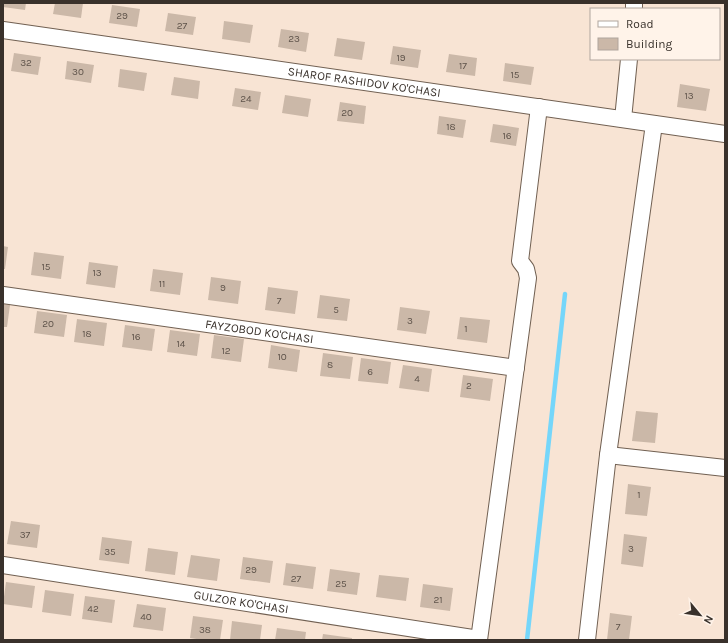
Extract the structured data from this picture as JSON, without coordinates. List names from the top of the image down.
{
  "streets": {
    "street": ["SHAROF RASHIDOV KO'CHASI", "FAYZOBOD KO'CHASI", "GULZOR KO'CHASI"]
  },
  "house_numbers": [
    "29",
    "27",
    "23",
    "19",
    "32",
    "17",
    "30",
    "15",
    "13",
    "24",
    "20",
    "18",
    "16",
    "15",
    "13",
    "11",
    "9",
    "7",
    "5",
    "3",
    "20",
    "1",
    "18",
    "16",
    "14",
    "12",
    "10",
    "8",
    "6",
    "4",
    "2",
    "1",
    "37",
    "3",
    "35",
    "29",
    "27",
    "25",
    "21",
    "42",
    "40",
    "7",
    "38"
  ],
  "legend": ["Road", "Building"],
  "north": "bottom right"
}
